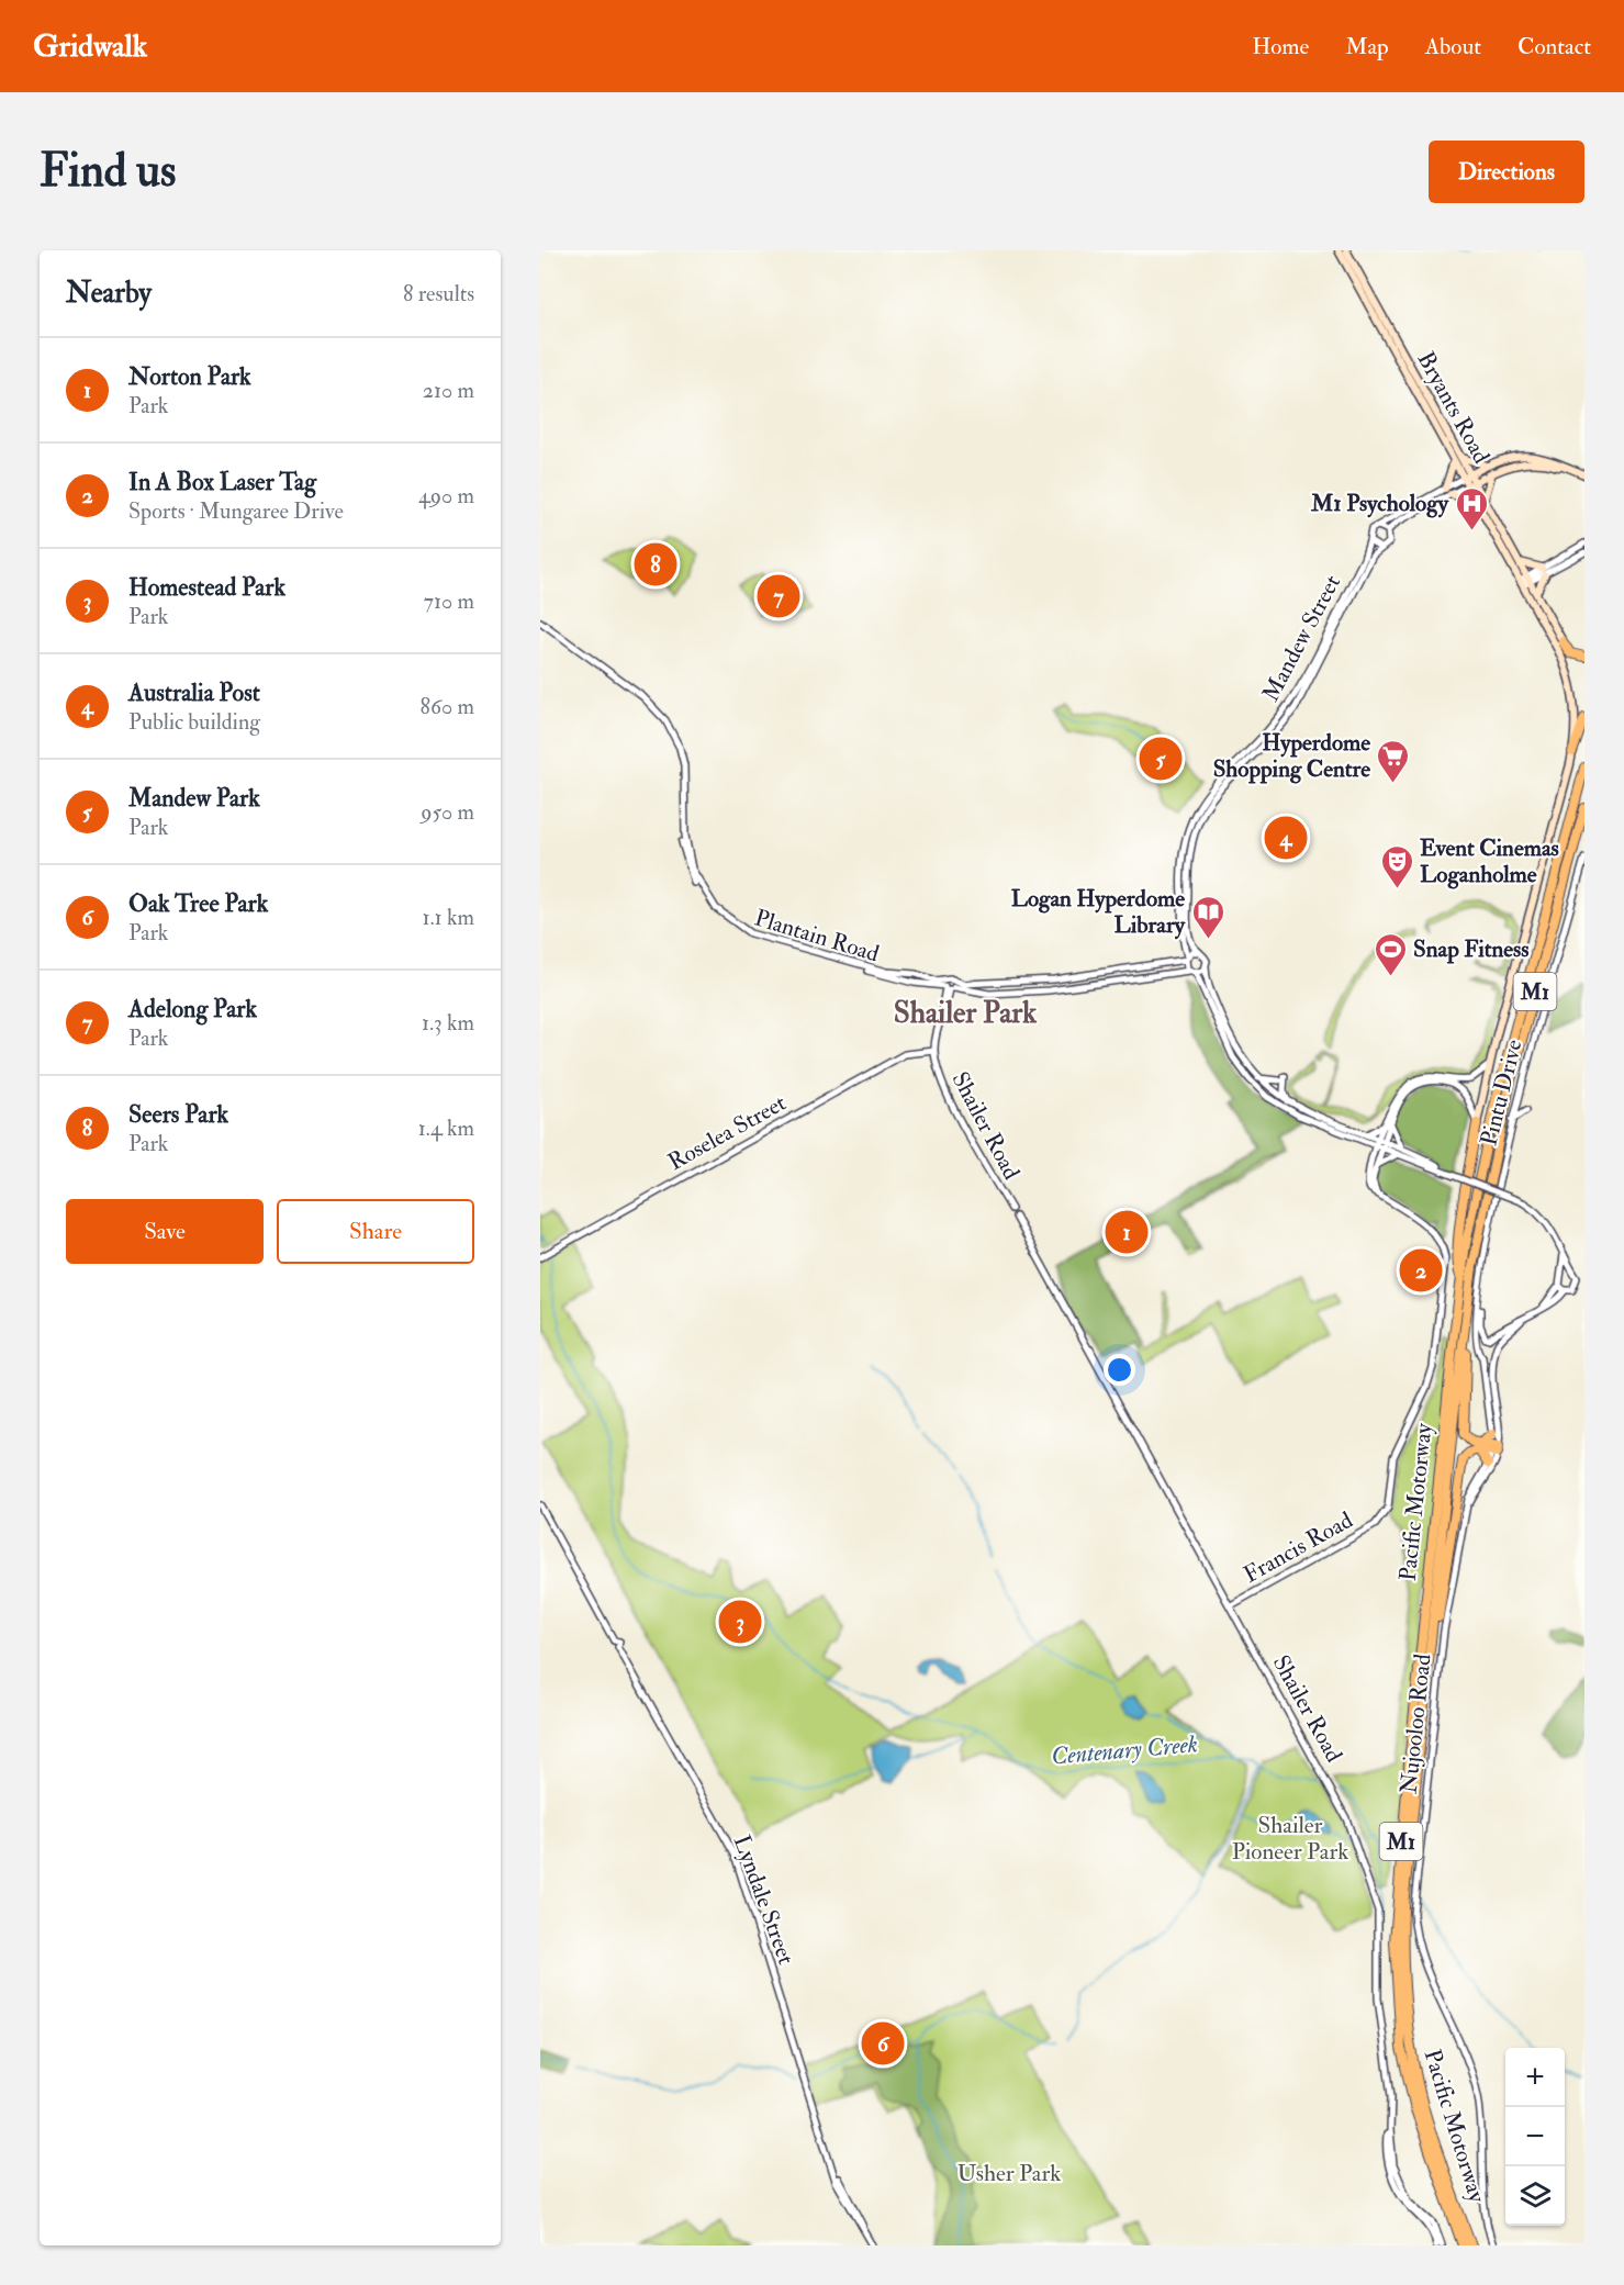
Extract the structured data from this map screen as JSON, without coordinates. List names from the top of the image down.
{
  "streets": {
    "highway": ["M1", "Pacific Motorway"],
    "main road": ["Bryants Road"],
    "street": [
      "Mandew Street",
      "Plantain Road",
      "Pintu Drive",
      "Shailer Road",
      "Roselea Street",
      "Francis Road",
      "Nujooloo Road",
      "Lyndale Street"
    ]
  },
  "crossings": [
    ["Mandew Street", "Plantain Road"],
    ["Plantain Road", "Shailer Road"],
    ["Shailer Road", "Roselea Street"],
    ["Shailer Road", "Francis Road"]
  ],
  "districts": ["Shailer Park"],
  "water": ["Centenary Creek"],
  "parks": ["Shailer Pioneer Park", "Usher Park"],
  "places": {
    "hospital": ["M1 Psychology"],
    "supermarket": ["Hyperdome Shopping Centre"],
    "theatre": ["Event Cinemas Loganholme"],
    "library": ["Logan Hyperdome Library"],
    "sports": ["Snap Fitness"]
  },
  "page": {
    "header": "Gridwalk",
    "nav": [
      "Home",
      "Map",
      "About",
      "Contact"
    ],
    "buttons": [
      "Directions",
      ["Save", "Share"]
    ],
    "title": "Find us",
    "heading": ["Nearby", "8 results"],
    "list": [
      {
        "mark": "1",
        "name": "Norton Park",
        "note": "Park",
        "value": "210 m"
      },
      {
        "mark": "2",
        "name": "In A Box Laser Tag",
        "note": "Sports · Mungaree Drive",
        "value": "490 m"
      },
      {
        "mark": "3",
        "name": "Homestead Park",
        "note": "Park",
        "value": "710 m"
      },
      {
        "mark": "4",
        "name": "Australia Post",
        "note": "Public building",
        "value": "860 m"
      },
      {
        "mark": "5",
        "name": "Mandew Park",
        "note": "Park",
        "value": "950 m"
      },
      {
        "mark": "6",
        "name": "Oak Tree Park",
        "note": "Park",
        "value": "1.1 km"
      },
      {
        "mark": "7",
        "name": "Adelong Park",
        "note": "Park",
        "value": "1.3 km"
      },
      {
        "mark": "8",
        "name": "Seers Park",
        "note": "Park",
        "value": "1.4 km"
      }
    ],
    "pins": [
      "8",
      "7",
      "5",
      "4",
      "1",
      "2",
      "3",
      "6"
    ],
    "map_buttons": ["+", "−"]
  }
}
